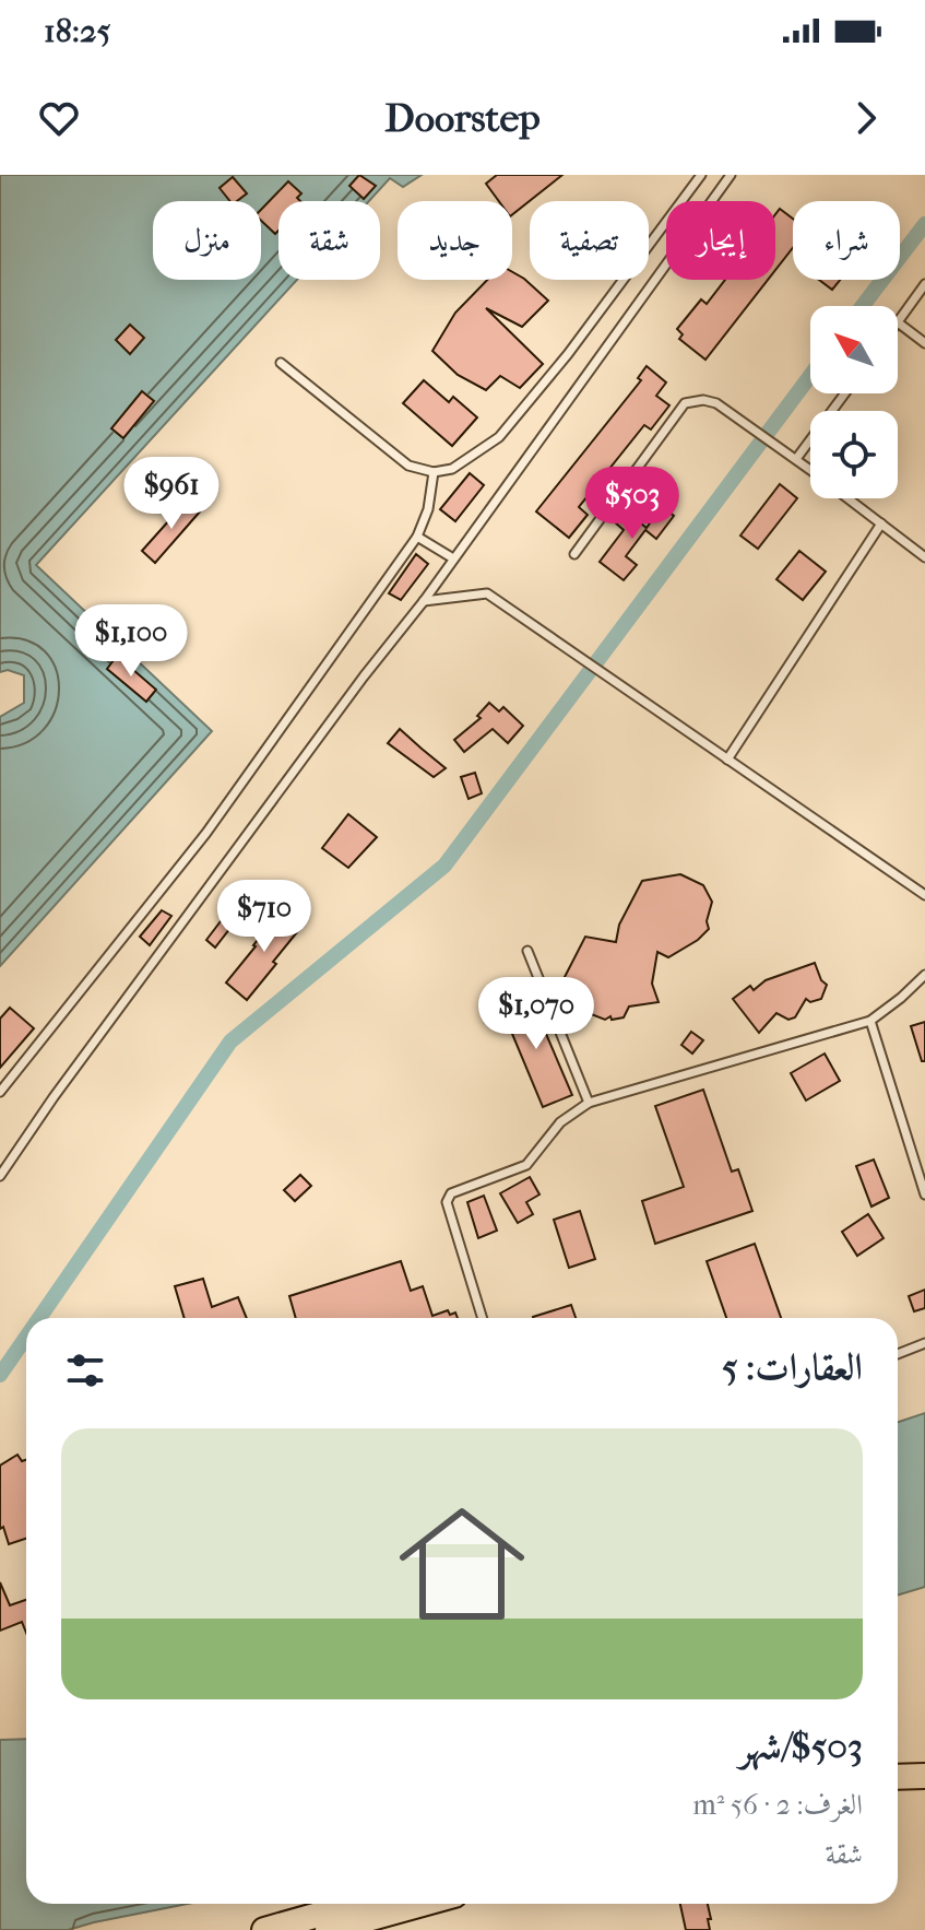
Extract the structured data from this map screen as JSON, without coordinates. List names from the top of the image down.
{
  "north": "top left",
  "page": {
    "status": "18:25",
    "header": "Doorstep",
    "chip": [
      "شراء",
      "إيجار",
      "تصفية",
      "جديد",
      "شقة",
      "منزل"
    ],
    "price": [
      "$961",
      "$503",
      "$1,100",
      "$710",
      "$1,070"
    ],
    "heading": "العقارات: 5",
    "list": [
      {
        "name": "$503/شهر",
        "note": "الغرف: 2 · 56 m² · شقة"
      }
    ]
  }
}
